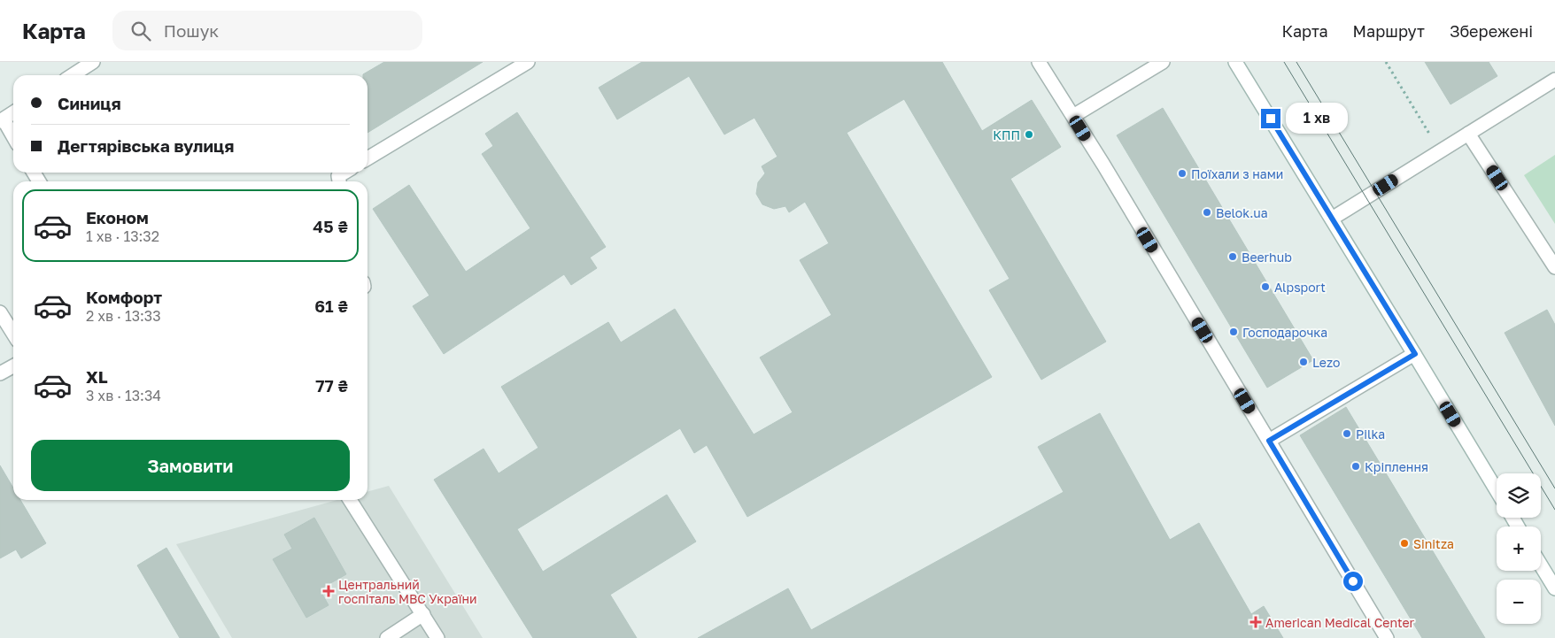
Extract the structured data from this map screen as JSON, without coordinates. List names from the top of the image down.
{
  "places": {
    "other": [
      "КПП",
      "Поїхали з нами",
      "Belok.ua",
      "Beerhub",
      "Alpsport",
      "Господарочка",
      "Lezo",
      "Pilka",
      "Кріплення",
      "Sinitza"
    ],
    "health": ["Центральний госпіталь МВС України", "American Medical Center"]
  },
  "page": {
    "header": "Карта",
    "search": "Пошук",
    "nav": ["Карта", "Маршрут", "Збережені"],
    "banner": ["Синиця", "Дегтярівська вулиця"],
    "bubble": "1 хв",
    "list": [
      {
        "name": "Економ",
        "note": "1 хв · 13:32",
        "value": "45 ₴"
      },
      {
        "name": "Комфорт",
        "note": "2 хв · 13:33",
        "value": "61 ₴"
      },
      {
        "name": "XL",
        "note": "3 хв · 13:34",
        "value": "77 ₴"
      }
    ],
    "buttons": "Замовити",
    "map_buttons": ["+", "−"]
  }
}
